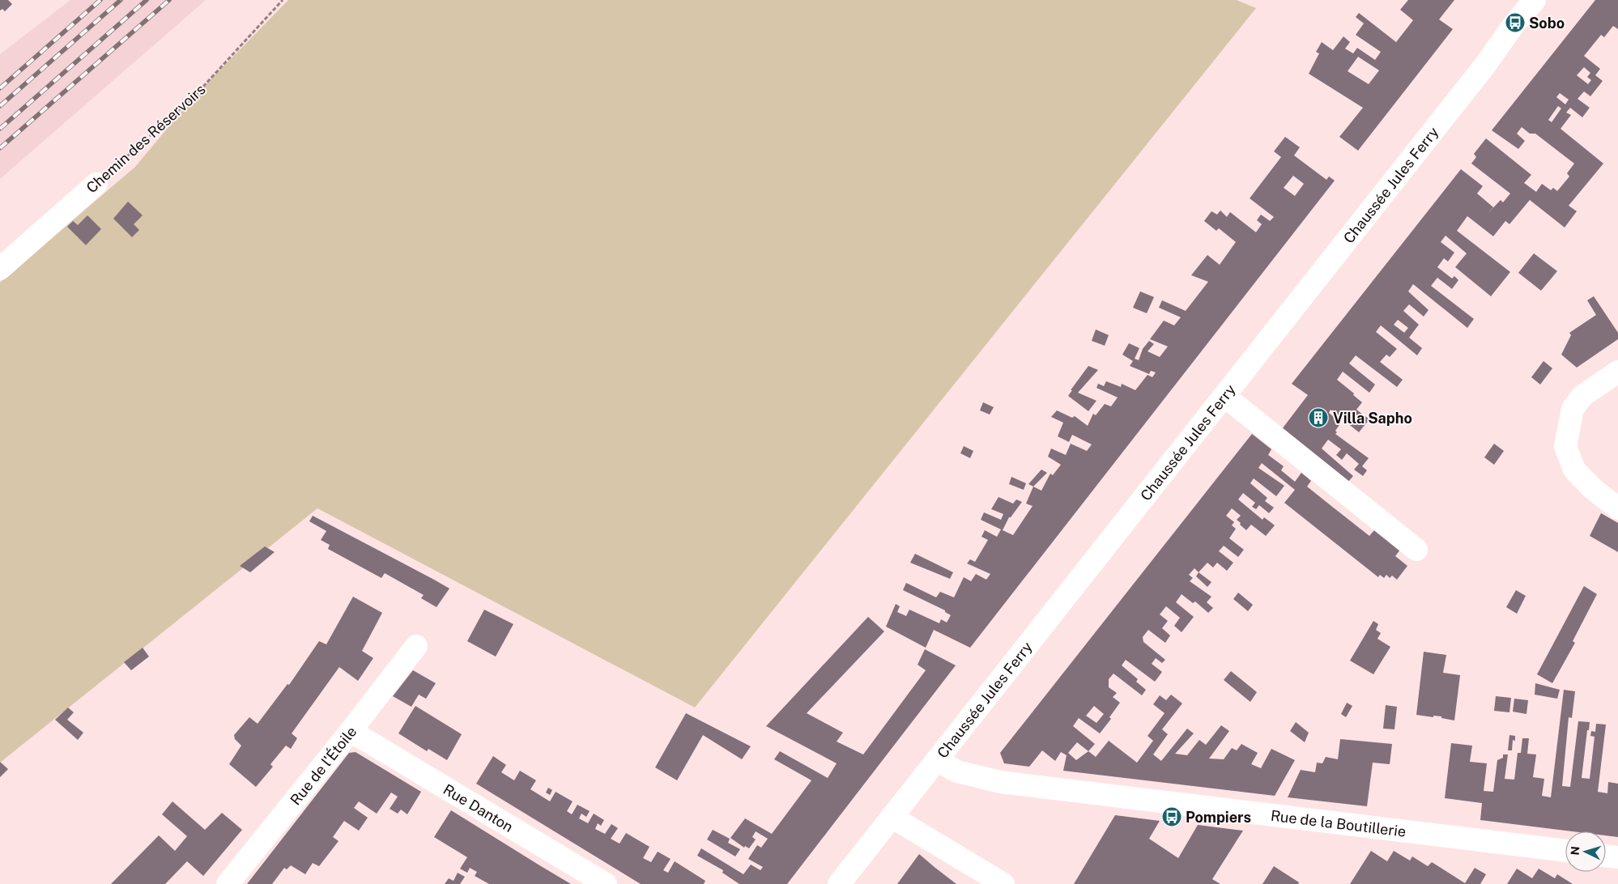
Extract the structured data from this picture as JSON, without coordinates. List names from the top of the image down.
{
  "streets": {
    "street": [
      "Chemin des Réservoirs",
      "Chaussée Jules Ferry",
      "Rue de l'Étoile",
      "Rue Danton",
      "Rue de la Boutillerie"
    ]
  },
  "crossings": [
    ["Chaussée Jules Ferry", "Rue de la Boutillerie"],
    ["Rue de l'Étoile", "Rue Danton"]
  ],
  "places": {
    "bus stop": ["Sobo", "Pompiers"],
    "building": ["Villa Sapho"]
  },
  "north": "left"
}
